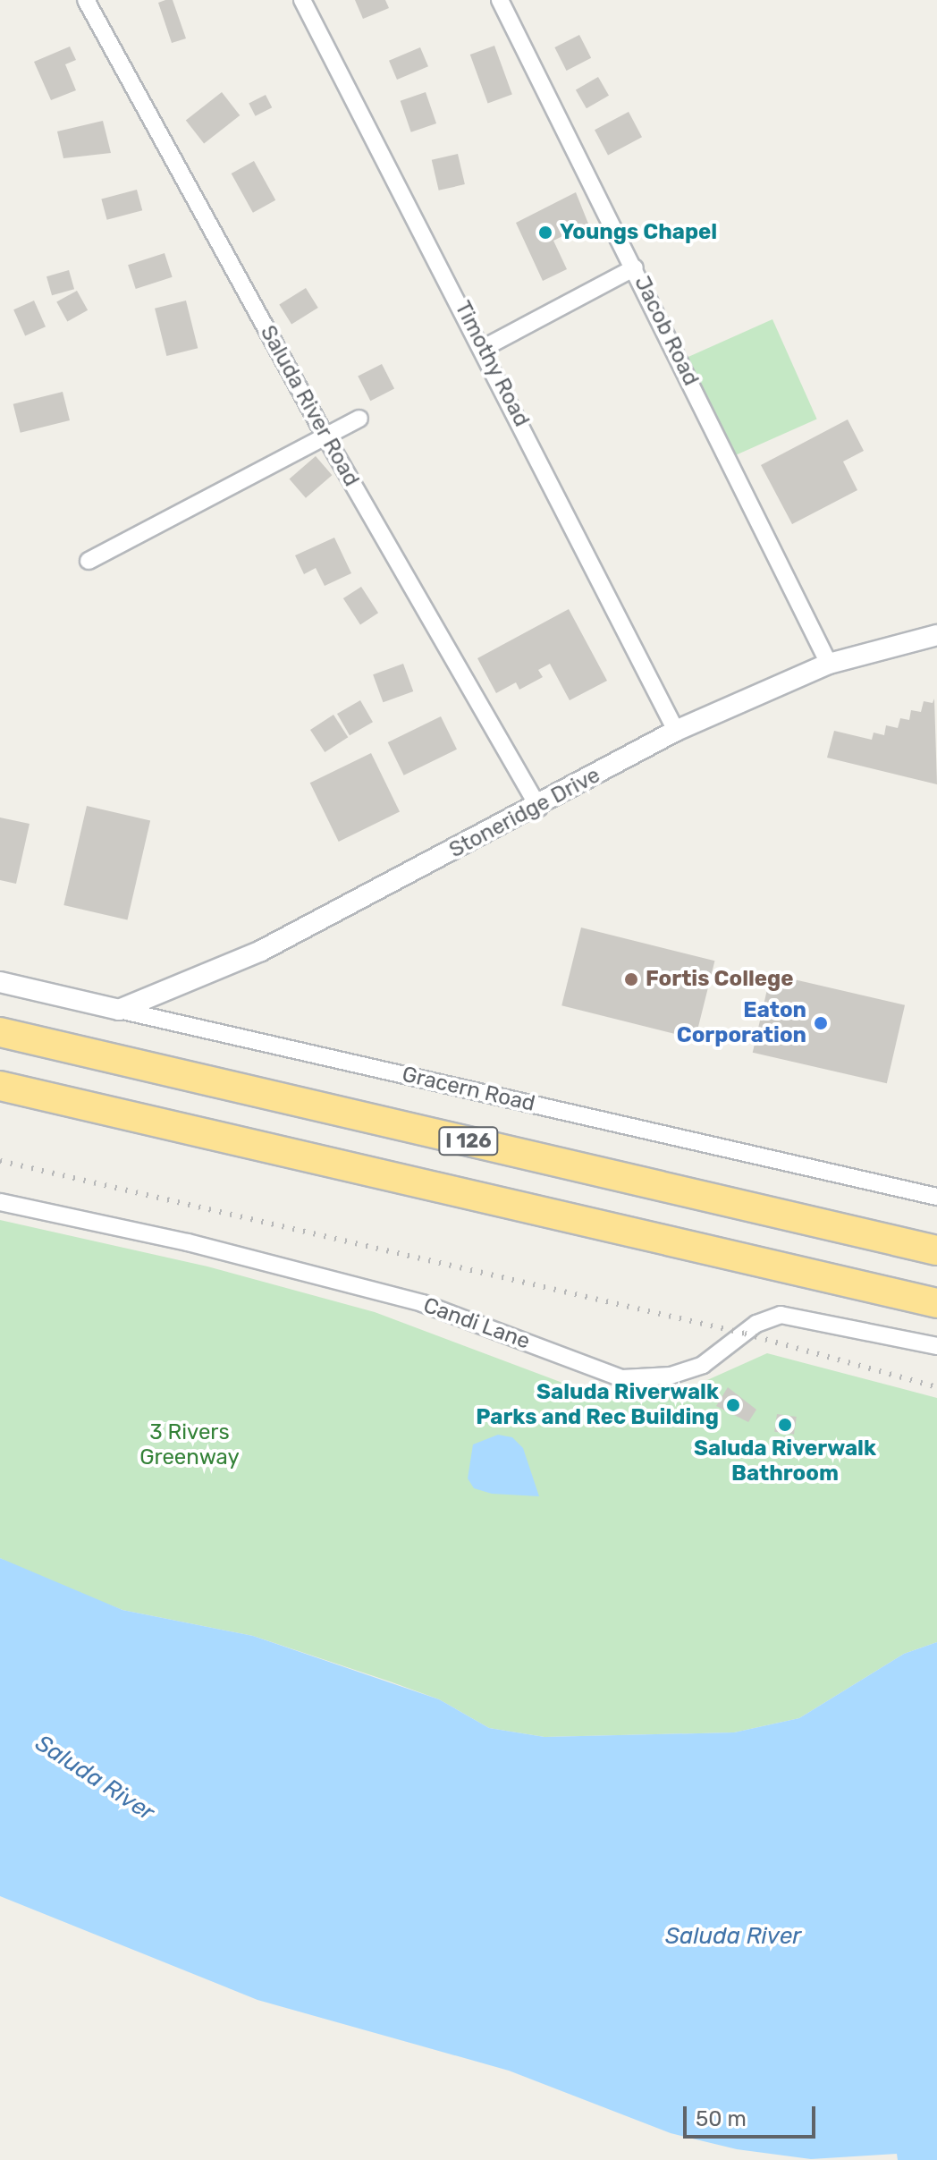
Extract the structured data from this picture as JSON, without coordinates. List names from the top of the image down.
{
  "streets": {
    "highway": ["I 126"],
    "street": [
      "Jacob Road",
      "Timothy Road",
      "Saluda River Road",
      "Stoneridge Drive",
      "Gracern Road",
      "Candi Lane"
    ]
  },
  "crossings": [
    ["Jacob Road", "Stoneridge Drive"],
    ["Timothy Road", "Stoneridge Drive"],
    ["Saluda River Road", "Stoneridge Drive"],
    ["Stoneridge Drive", "Gracern Road"]
  ],
  "water": ["Saluda River"],
  "parks": ["3 Rivers Greenway"],
  "places": [
    "Youngs Chapel",
    "Fortis College",
    "Eaton Corporation",
    "Saluda Riverwalk Parks and Rec Building",
    "Saluda Riverwalk Bathroom"
  ],
  "scale_bar": "50 m"
}
